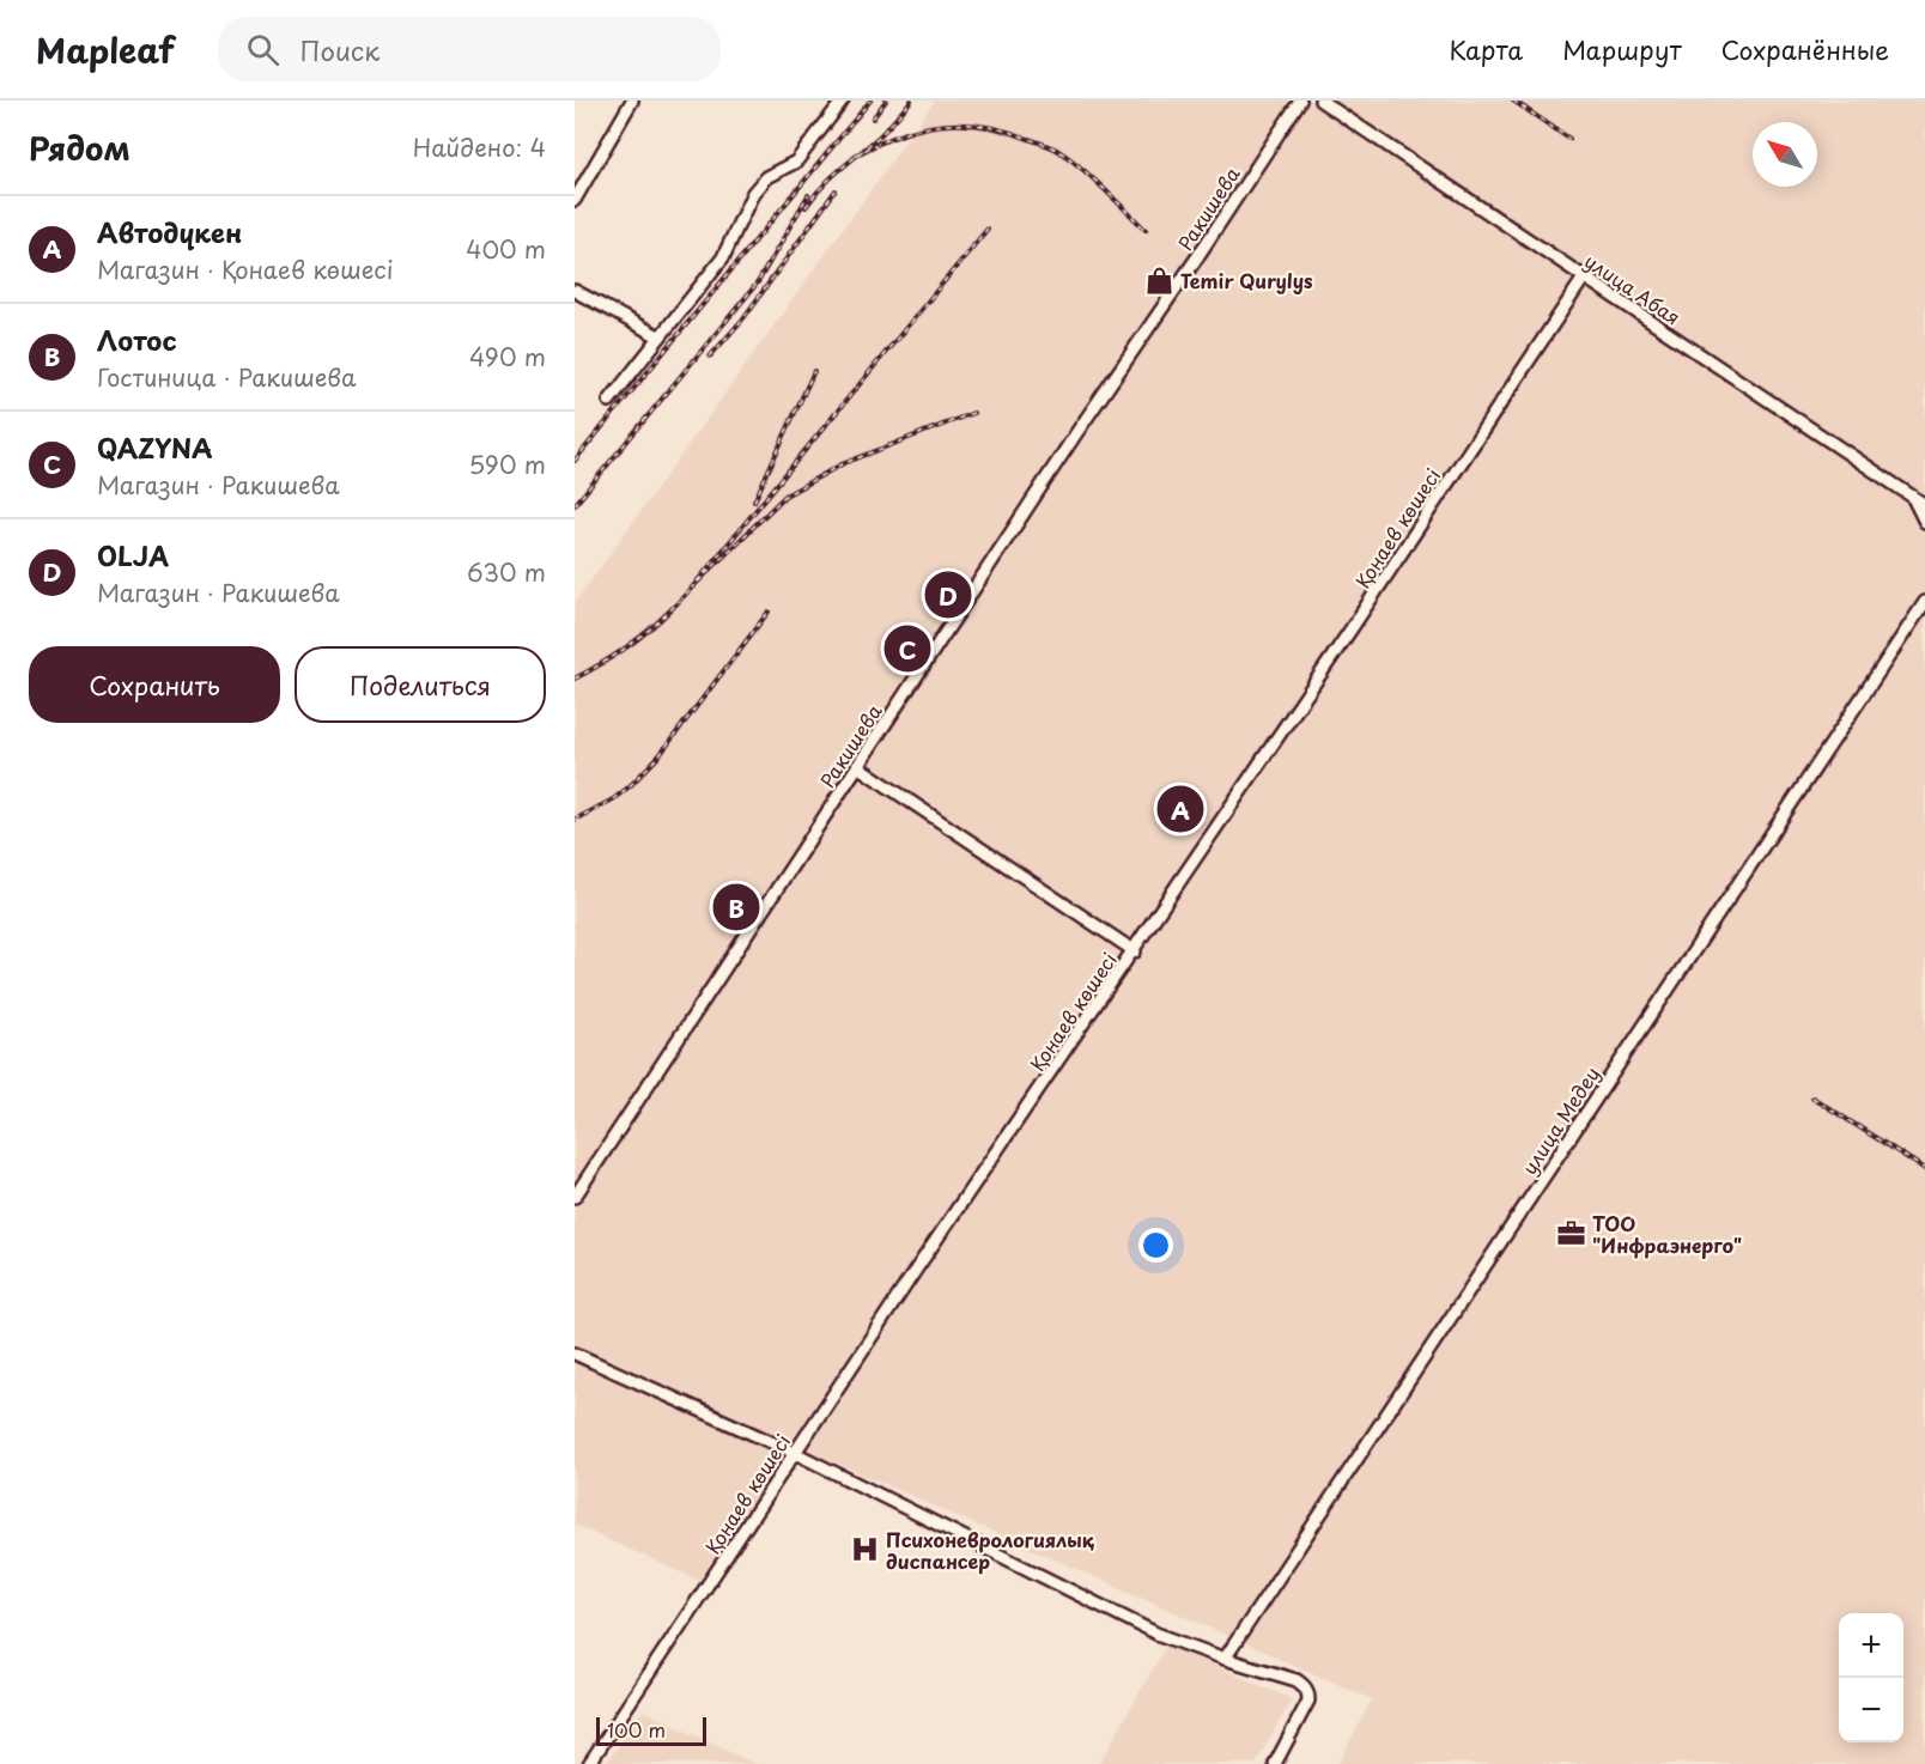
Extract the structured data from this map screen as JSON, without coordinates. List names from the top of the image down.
{
  "streets": {
    "street": [
      "Ракишева",
      "улица Абая",
      "Қонаев көшесі",
      "улица Медеу"
    ]
  },
  "crossings": [
    ["улица Абая", "Қонаев көшесі"]
  ],
  "places": {
    "shop": ["Temir Qurylys"],
    "office": ["ТОО \"Инфраэнерго\""],
    "hospital": ["Психоневрологиялық диспансер"]
  },
  "scale_bar": "100 m",
  "north": "top left",
  "page": {
    "header": "Mapleaf",
    "search": "Поиск",
    "nav": ["Карта", "Маршрут", "Сохранённые"],
    "heading": ["Рядом", "Найдено: 4"],
    "list": [
      {
        "mark": "A",
        "name": "Автодүкен",
        "note": "Магазин · Қонаев көшесі",
        "value": "400 m"
      },
      {
        "mark": "B",
        "name": "Лотос",
        "note": "Гостиница · Ракишева",
        "value": "490 m"
      },
      {
        "mark": "C",
        "name": "QAZYNA",
        "note": "Магазин · Ракишева",
        "value": "590 m"
      },
      {
        "mark": "D",
        "name": "OLJA",
        "note": "Магазин · Ракишева",
        "value": "630 m"
      }
    ],
    "pins": [
      "D",
      "C",
      "A",
      "B"
    ],
    "buttons": ["Сохранить", "Поделиться"],
    "map_buttons": ["+", "−"],
    "scale": "100 m"
  }
}
